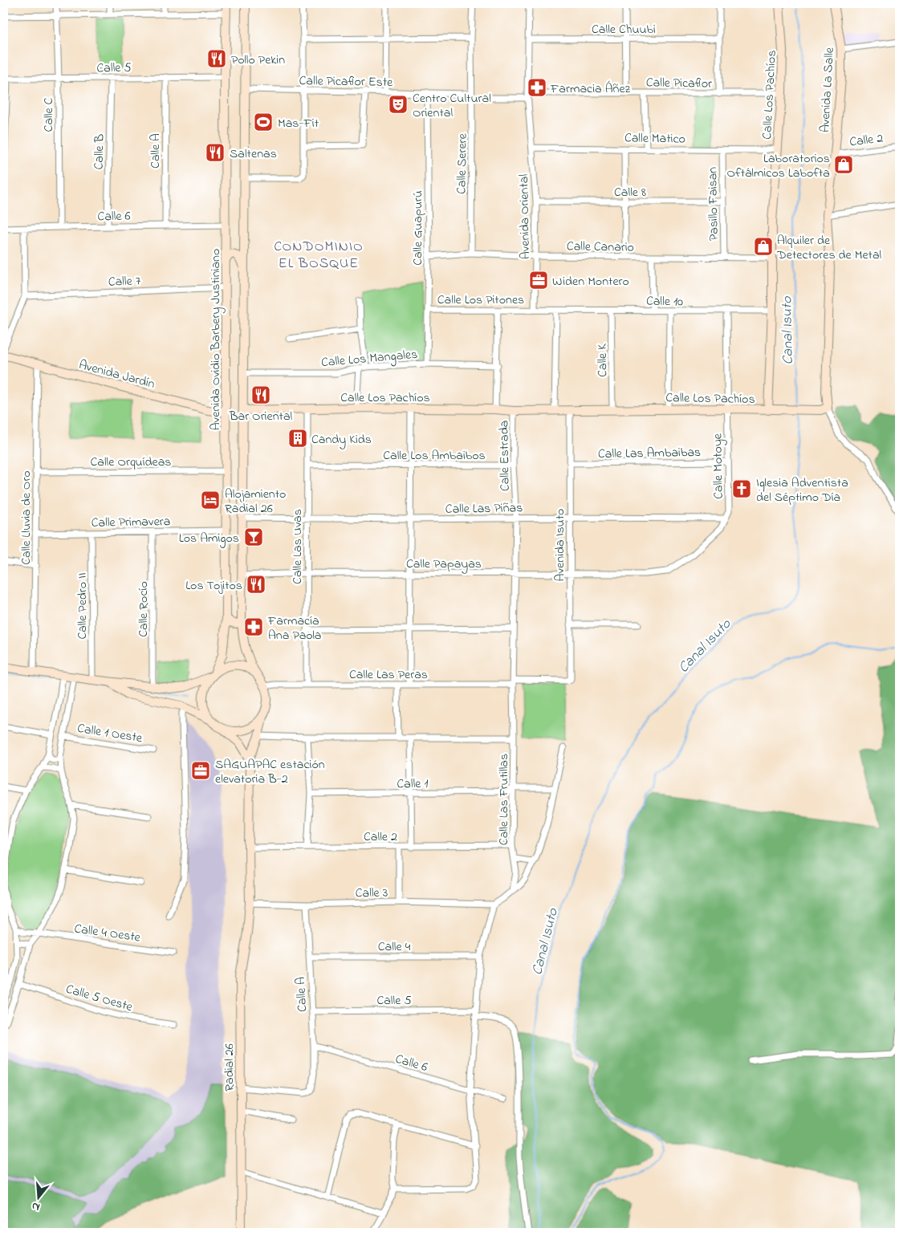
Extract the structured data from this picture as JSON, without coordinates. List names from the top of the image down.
{
  "streets": {
    "main road": [
      "Avenida La Salle",
      "Calle Los Pachíos",
      "Avenida Ovidio Barbery Justiniano",
      "Avenida Jardín",
      "Radial 26"
    ],
    "street": [
      "Calle Chuubi",
      "Calle 5",
      "Calle Picaflor Este",
      "Calle Picaflor",
      "Calle C",
      "Calle Matico",
      "Calle 2",
      "Calle A",
      "Calle B",
      "Calle Serere",
      "Calle 8",
      "Pasillo Faisan",
      "Calle 6",
      "Avenida Oriental",
      "Calle Guapurú",
      "Calle Canario",
      "Calle 7",
      "Calle Los Pitones",
      "Calle 10",
      "Calle Los Mangales",
      "Calle K",
      "Calle Las Ambaibas",
      "Calle Los Ambaibos",
      "Calle Estrada",
      "Calle Orquídeas",
      "Calle Motoye",
      "Calle Las Piñas",
      "Calle Lluvia de Oro",
      "Calle Primavera",
      "Avenida Isuto",
      "Calle Las Uvas",
      "Calle Papayas",
      "Calle Pedro II",
      "Calle Rocío",
      "Calle Las Peras",
      "Calle 1 Oeste",
      "Calle 1",
      "Calle Las Frutillas",
      "Calle 3",
      "Calle 4 Oeste",
      "Calle 4",
      "Calle 5 Oeste"
    ]
  },
  "crossings": [
    ["Calle Chuubi", "Avenida Oriental"],
    ["Calle 5", "Calle C"],
    ["Calle 5", "Calle A"],
    ["Calle 5", "Calle B"],
    ["Calle 5", "Avenida Ovidio Barbery Justiniano"],
    ["Calle Picaflor Este", "Calle Picaflor"],
    ["Calle Picaflor Este", "Calle Serere"],
    ["Calle Picaflor Este", "Avenida Oriental"],
    ["Calle Picaflor Este", "Calle Guapurú"],
    ["Calle Picaflor", "Calle Los Pachíos"],
    ["Calle Picaflor", "Avenida Oriental"],
    ["Avenida La Salle", "Calle 2"],
    ["Calle Los Pachíos", "Calle Matico"],
    ["Calle Los Pachíos", "Calle Canario"],
    ["Calle Los Pachíos", "Calle 10"],
    ["Calle Los Pachíos", "Calle K"],
    ["Calle Los Pachíos", "Calle Estrada"],
    ["Calle Los Pachíos", "Calle Motoye"],
    ["Calle Los Pachíos", "Avenida Isuto"],
    ["Calle Los Pachíos", "Calle Las Uvas"],
    ["Calle C", "Calle 6"],
    ["Calle Matico", "Pasillo Faisan"],
    ["Calle Matico", "Avenida Oriental"],
    ["Calle 2", "Calle Las Frutillas"],
    ["Calle A", "Calle 6"],
    ["Calle A", "Calle 3"],
    ["Calle A", "Calle 4"],
    ["Calle A", "Radial 26"],
    ["Calle B", "Calle 6"],
    ["Calle Serere", "Calle Canario"],
    ["Calle 8", "Pasillo Faisan"],
    ["Calle 8", "Avenida Oriental"],
    ["Pasillo Faisan", "Calle Canario"],
    ["Calle 6", "Avenida Ovidio Barbery Justiniano"],
    ["Avenida Oriental", "Calle Canario"],
    ["Avenida Oriental", "Calle Los Pitones"],
    ["Calle Guapurú", "Calle Canario"],
    ["Calle Guapurú", "Calle Los Pitones"],
    ["Calle Guapurú", "Calle Los Mangales"],
    ["Calle 7", "Avenida Ovidio Barbery Justiniano"],
    ["Calle 10", "Calle K"],
    ["Calle 10", "Calle Motoye"],
    ["Avenida Ovidio Barbery Justiniano", "Avenida Jardín"],
    ["Avenida Ovidio Barbery Justiniano", "Calle Orquídeas"],
    ["Avenida Ovidio Barbery Justiniano", "Calle Primavera"],
    ["Avenida Ovidio Barbery Justiniano", "Calle Las Peras"],
    ["Avenida Jardín", "Calle Lluvia de Oro"],
    ["Calle Las Ambaibas", "Calle Motoye"],
    ["Calle Las Ambaibas", "Avenida Isuto"],
    ["Calle Los Ambaibos", "Calle Estrada"],
    ["Calle Los Ambaibos", "Calle Las Uvas"],
    ["Calle Estrada", "Calle Las Piñas"],
    ["Calle Estrada", "Calle Papayas"],
    ["Calle Estrada", "Calle Las Frutillas"],
    ["Calle Orquídeas", "Calle Lluvia de Oro"],
    ["Calle Motoye", "Calle Las Piñas"],
    ["Calle Motoye", "Calle Papayas"],
    ["Calle Las Piñas", "Avenida Isuto"],
    ["Calle Las Piñas", "Calle Las Uvas"],
    ["Calle Lluvia de Oro", "Calle Primavera"],
    ["Calle Primavera", "Calle Pedro II"],
    ["Calle Primavera", "Calle Rocío"],
    ["Avenida Isuto", "Calle Papayas"],
    ["Avenida Isuto", "Calle Las Peras"],
    ["Calle Las Uvas", "Calle Papayas"],
    ["Calle Las Uvas", "Calle Las Peras"],
    ["Calle Las Peras", "Calle Las Frutillas"],
    ["Calle 1", "Calle Las Frutillas"],
    ["Calle 3", "Radial 26"]
  ],
  "districts": ["CONDOMINIO EL BOSQUE"],
  "water": ["Canal Isuto"],
  "places": {
    "restaurant": [
      "Pollo Pekin",
      "Saltenas",
      "Bar Oriental",
      "Los Tojitos"
    ],
    "pharmacy": ["Farmacia Áñez", "Farmacía Ana Paola"],
    "theatre": ["Centro Cultural Oriental"],
    "sports": ["Mas-Fit"],
    "shop": ["Laboratorios Oftálmicos Labofta", "Alquiler de Detectores de Metal"],
    "office": ["Widen Montero", "SAGUAPAC estación elevatoria B-2"],
    "building": ["Candy Kids"],
    "church": ["Iglesia Adventista del Séptimo Día"],
    "hotel": ["Alojamiento Radial 26"],
    "bar": ["Los Amigos"]
  },
  "north": "bottom"
}
